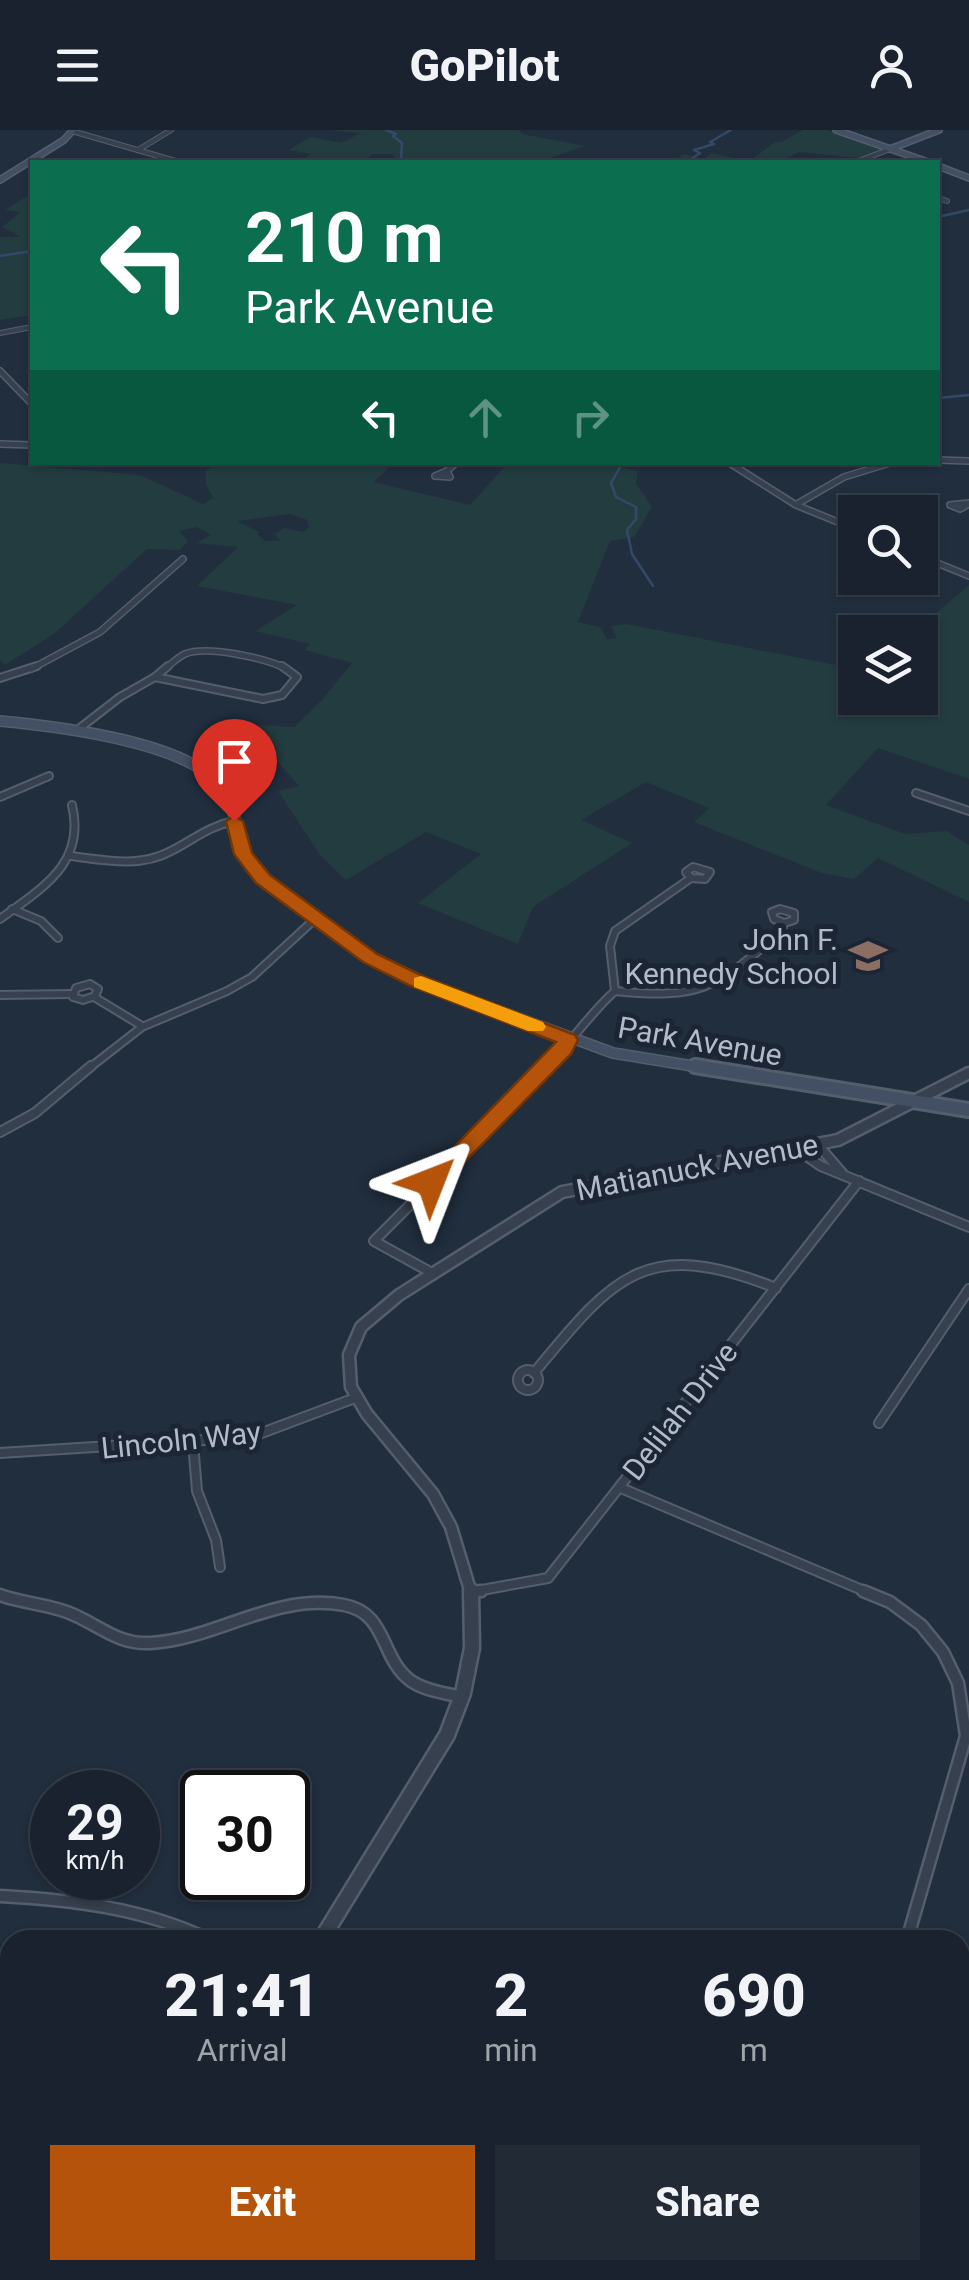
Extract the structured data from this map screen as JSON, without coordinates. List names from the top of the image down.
{
  "streets": {
    "main road": ["Park Avenue"],
    "street": ["Matianuck Avenue", "Delilah Drive", "Lincoln Way"]
  },
  "crossings": [
    ["Park Avenue", "Matianuck Avenue"],
    ["Matianuck Avenue", "Lincoln Way"]
  ],
  "places": {
    "school or university": ["John F. Kennedy School"]
  },
  "page": {
    "header": "GoPilot",
    "turn": ["210 m", "Park Avenue"],
    "speed": "29 km/h",
    "limit": "30",
    "eta": [
      "21:41",
      "Arrival",
      "2",
      "min",
      "690",
      "m"
    ],
    "buttons": ["Exit", "Share"]
  }
}
